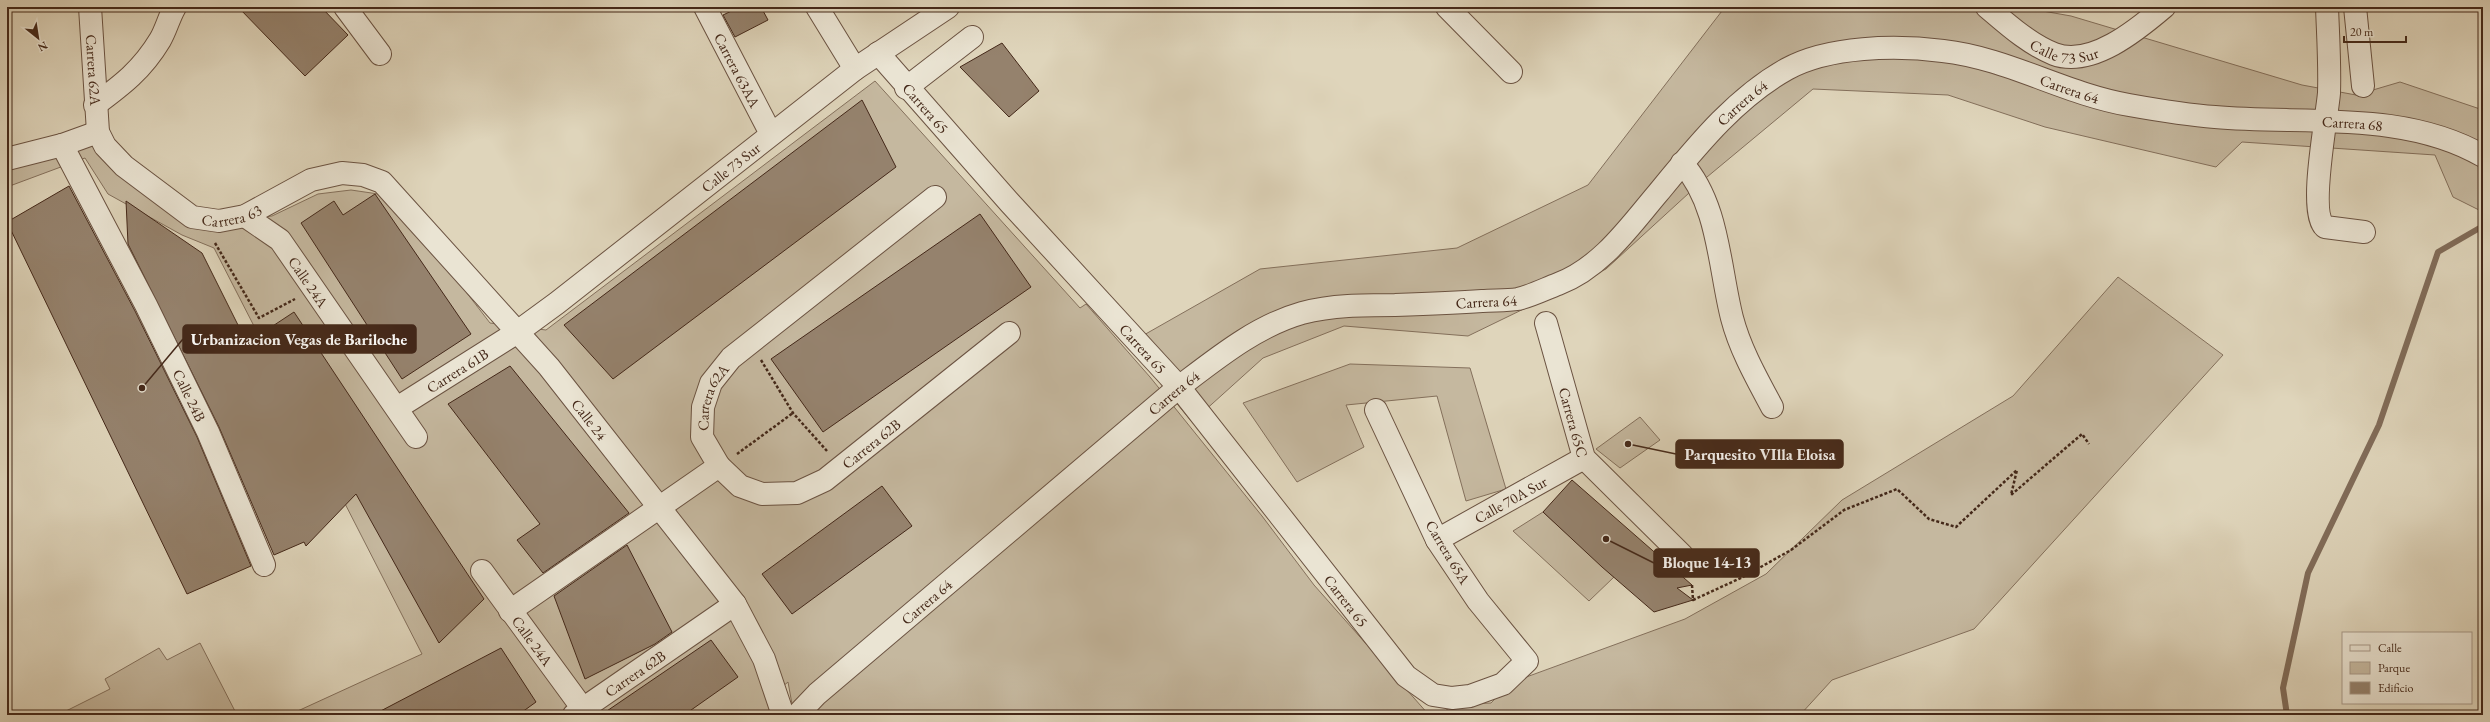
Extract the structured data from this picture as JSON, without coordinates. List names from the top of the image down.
{
  "streets": {
    "street": [
      "Calle 73 Sur",
      "Carrera 62A",
      "Carrera 63AA",
      "Carrera 64",
      "Carrera 65",
      "Carrera 68",
      "Carrera 63",
      "Calle 24A",
      "Carrera 61B",
      "Calle 24B",
      "Calle 24",
      "Carrera 65C",
      "Carrera 62B",
      "Calle 70A Sur",
      "Carrera 65A"
    ]
  },
  "crossings": [
    ["Calle 73 Sur", "Carrera 63AA"],
    ["Calle 73 Sur", "Carrera 65"],
    ["Calle 73 Sur", "Carrera 61B"],
    ["Calle 73 Sur", "Calle 24"],
    ["Carrera 62A", "Carrera 63"],
    ["Carrera 62A", "Carrera 62B"],
    ["Carrera 64", "Carrera 65"],
    ["Carrera 64", "Carrera 68"],
    ["Carrera 65", "Carrera 65A"],
    ["Carrera 63", "Calle 24A"],
    ["Carrera 63", "Calle 24"],
    ["Calle 24A", "Carrera 61B"],
    ["Calle 24A", "Carrera 62B"],
    ["Carrera 61B", "Calle 24"],
    ["Calle 24", "Carrera 62B"],
    ["Carrera 65C", "Calle 70A Sur"],
    ["Calle 70A Sur", "Carrera 65A"]
  ],
  "places": ["Urbanizacion Vegas de Bariloche", "Parquesito VIlla Eloisa", "Bloque 14-13"],
  "legend": ["Calle", "Parque", "Edificio"],
  "scale_bar": "20 m",
  "north": "bottom right"
}
